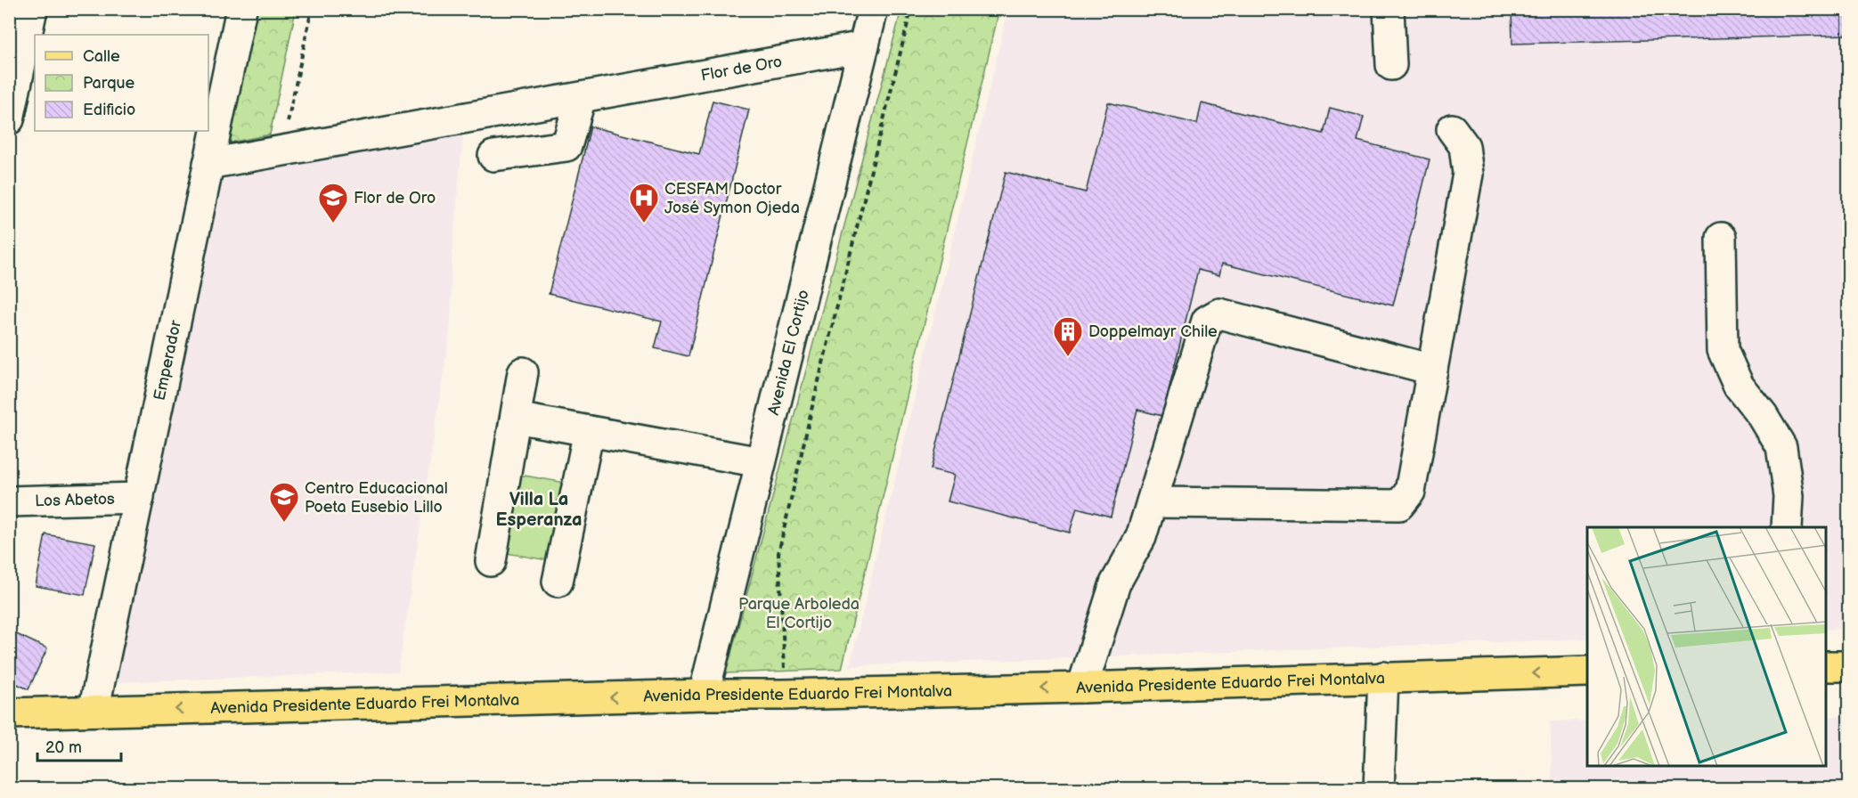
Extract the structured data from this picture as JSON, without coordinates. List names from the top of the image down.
{
  "streets": {
    "main road": ["Avenida Presidente Eduardo Frei Montalva"],
    "street": [
      "Flor de Oro",
      "Avenida El Cortijo",
      "Emperador",
      "Los Abetos"
    ]
  },
  "crossings": [
    ["Flor de Oro", "Avenida El Cortijo"],
    ["Flor de Oro", "Emperador"],
    ["Avenida El Cortijo", "Avenida Presidente Eduardo Frei Montalva"],
    ["Emperador", "Los Abetos"],
    ["Emperador", "Avenida Presidente Eduardo Frei Montalva"]
  ],
  "one_way": ["Avenida Presidente Eduardo Frei Montalva"],
  "districts": ["Villa La Esperanza"],
  "parks": ["Parque Arboleda El Cortijo"],
  "places": {
    "school or university": ["Flor de Oro", "Centro Educacional Poeta Eusebio Lillo"],
    "hospital": ["CESFAM Doctor José Symon Ojeda"],
    "building": ["Doppelmayr Chile"]
  },
  "legend": ["Calle", "Parque", "Edificio"],
  "scale_bar": "20 m"
}
